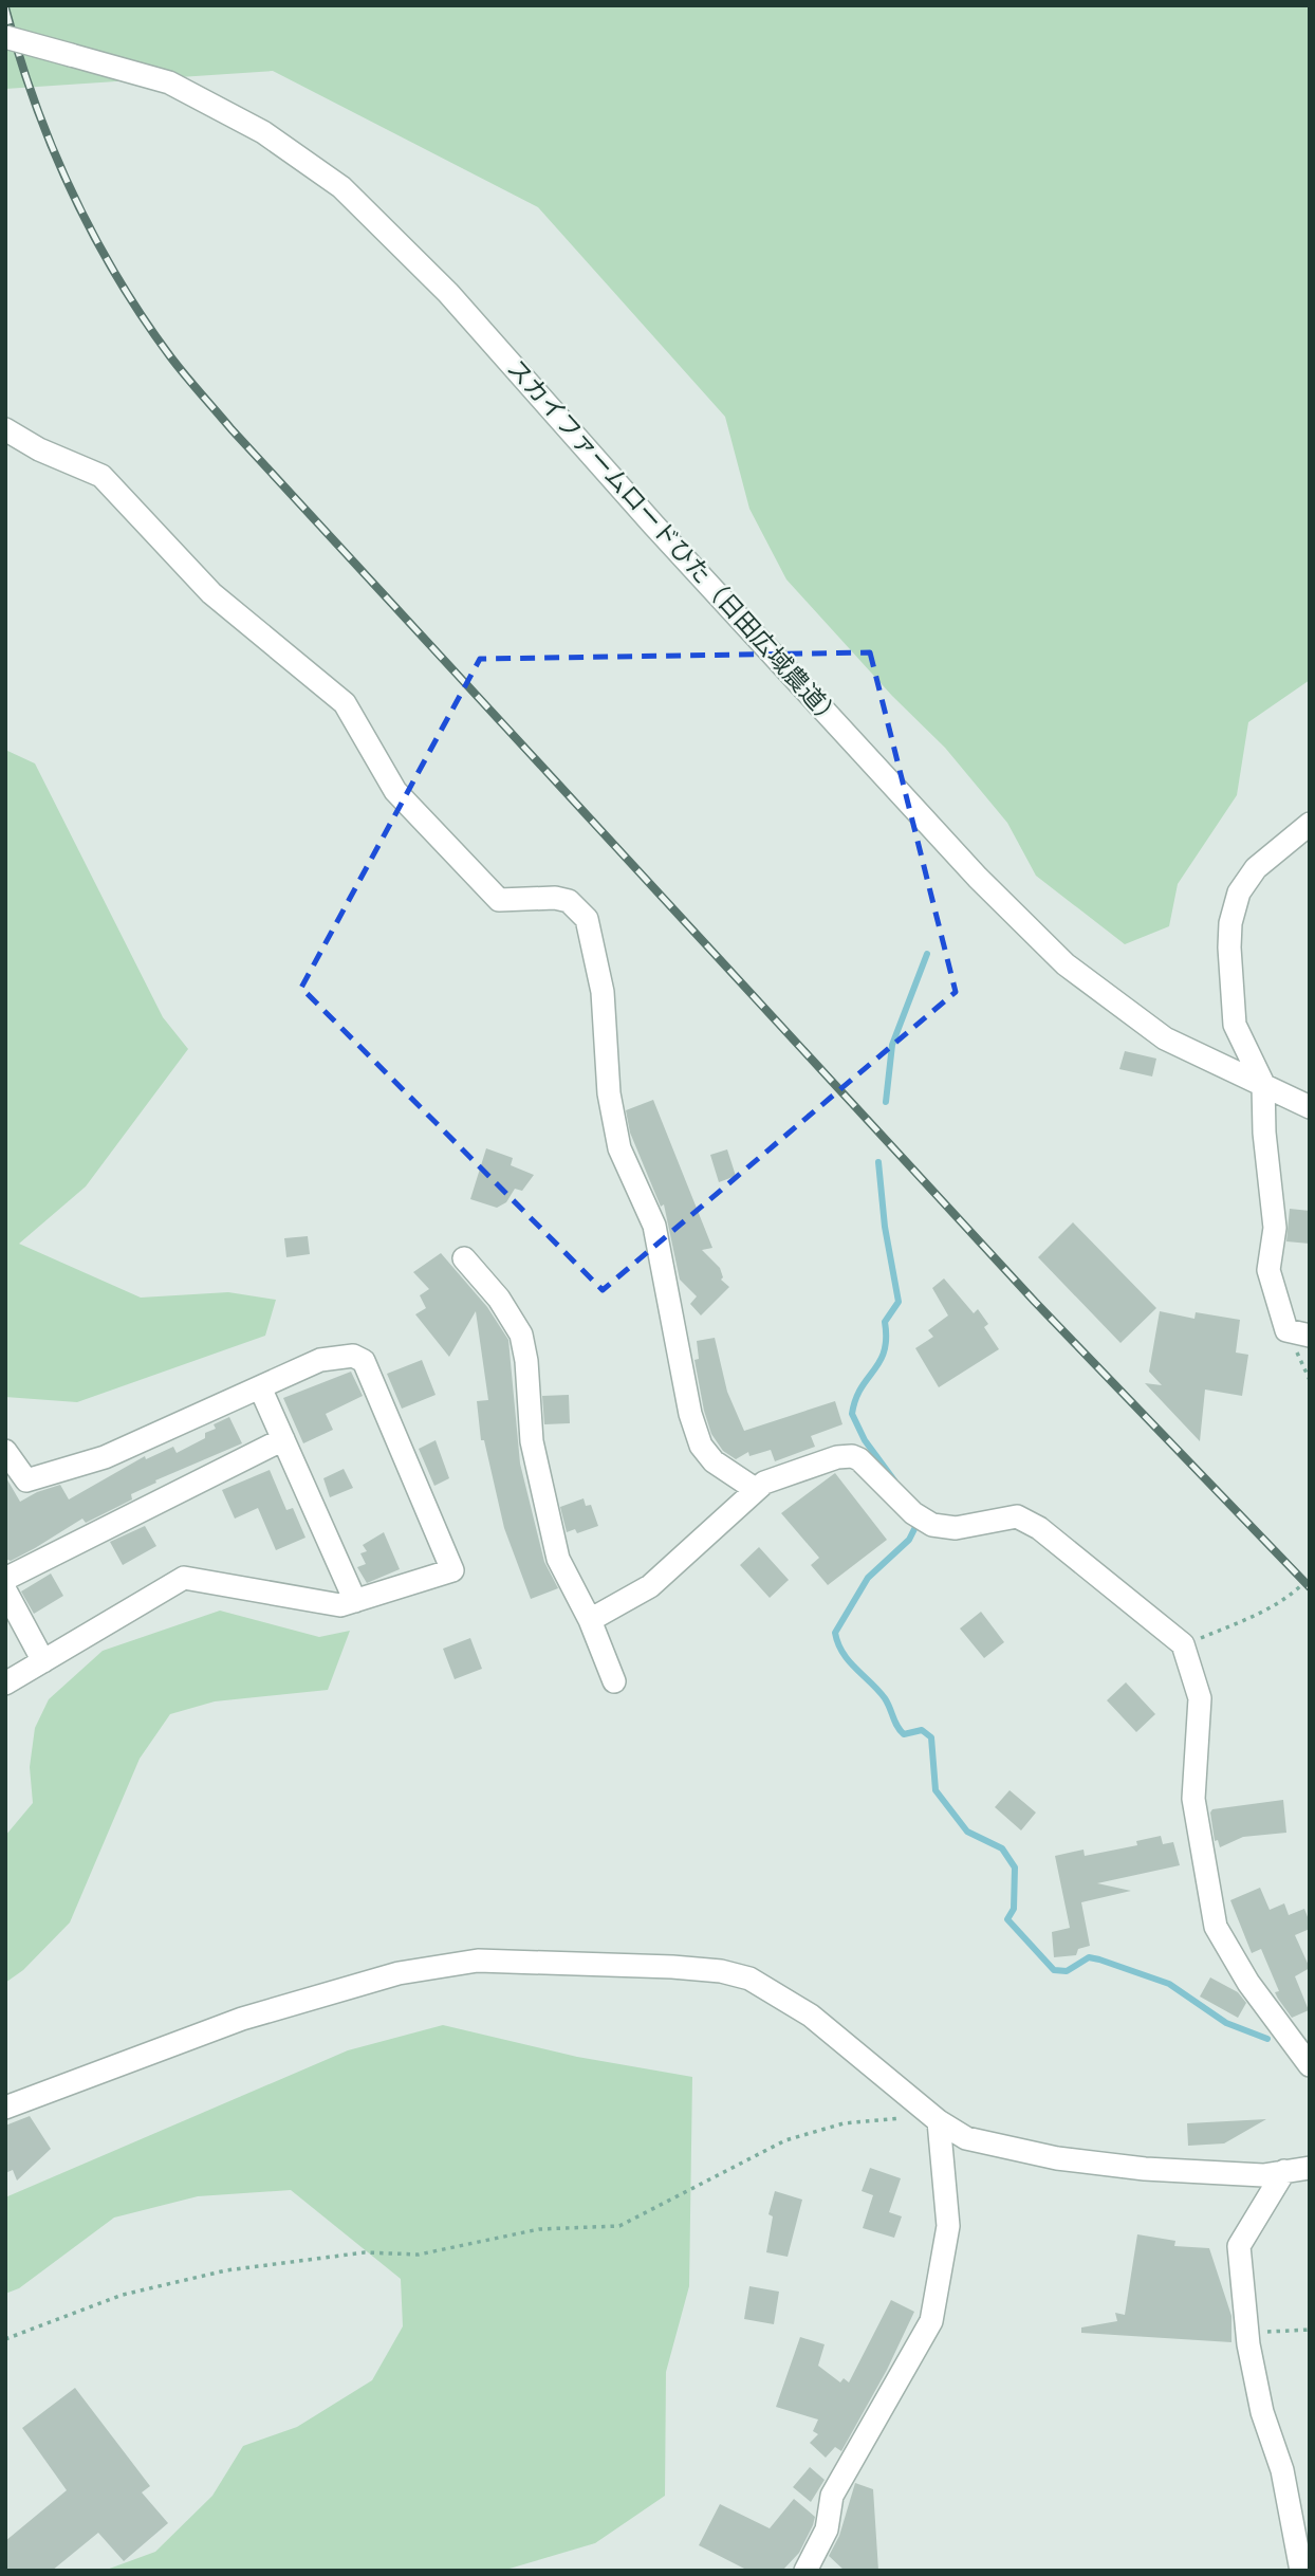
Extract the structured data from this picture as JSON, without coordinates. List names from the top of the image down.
{
  "streets": {
    "street": ["スカイファームロードひた（日田広域農道）"]
  }
}
